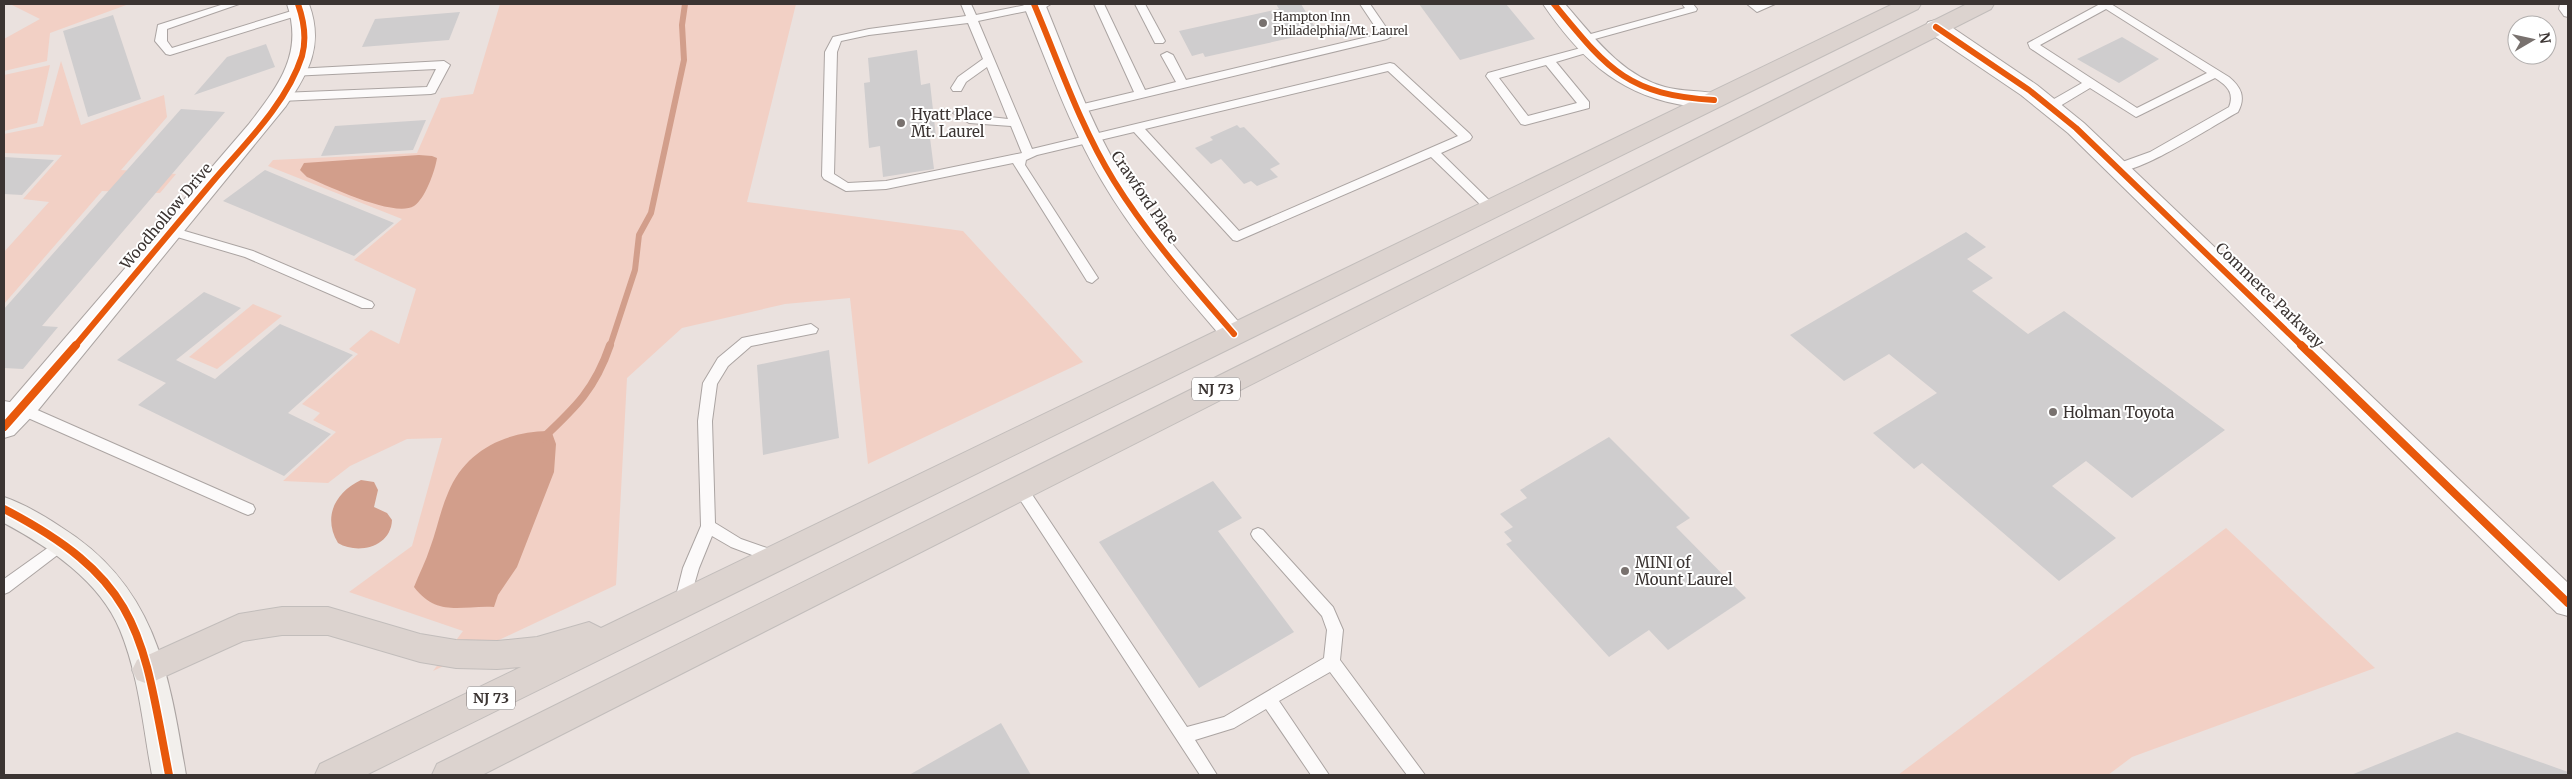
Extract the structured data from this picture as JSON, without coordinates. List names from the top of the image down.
{
  "streets": {
    "highway": ["NJ 73"],
    "street": ["Crawford Place", "Woodhollow Drive", "Commerce Parkway"]
  },
  "crossings": [
    ["Crawford Place", "NJ 73"],
    ["Commerce Parkway", "NJ 73"]
  ],
  "places": [
    "Hampton Inn Philadelphia/Mt. Laurel",
    "Hyatt Place Mt. Laurel",
    "Holman Toyota",
    "MINI of Mount Laurel"
  ],
  "north": "right"
}
